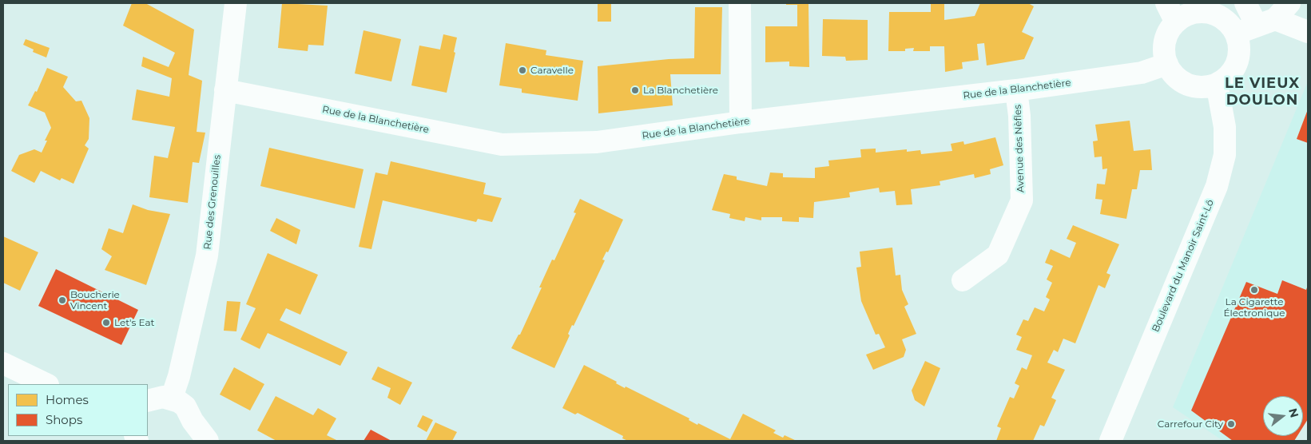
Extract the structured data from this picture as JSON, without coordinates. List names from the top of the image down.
{
  "streets": {
    "street": [
      "Rue de la Blanchetière",
      "Avenue des Nèfles",
      "Rue des Grenouilles",
      "Boulevard du Manoir Saint-Lô"
    ]
  },
  "crossings": [
    ["Rue de la Blanchetière", "Avenue des Nèfles"],
    ["Rue de la Blanchetière", "Rue des Grenouilles"],
    ["Rue de la Blanchetière", "Boulevard du Manoir Saint-Lô"]
  ],
  "districts": ["LE VIEUX DOULON"],
  "places": [
    "Caravelle",
    "La Blanchetière",
    "La Cigarette Électronique",
    "Boucherie Vincent",
    "Let's Eat",
    "Carrefour City"
  ],
  "legend": ["Homes", "Shops"],
  "north": "right"
}
